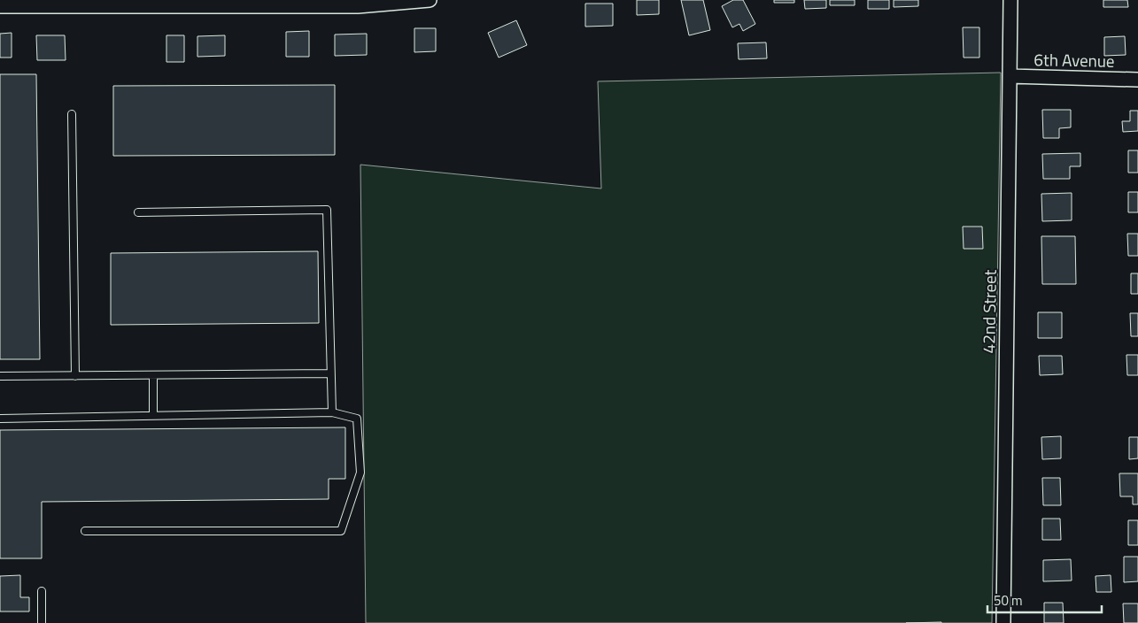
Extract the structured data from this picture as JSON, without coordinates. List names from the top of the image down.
{
  "streets": {
    "street": ["6th Avenue", "42nd Street"]
  },
  "crossings": [
    ["6th Avenue", "42nd Street"]
  ],
  "scale_bar": "50 m"
}
